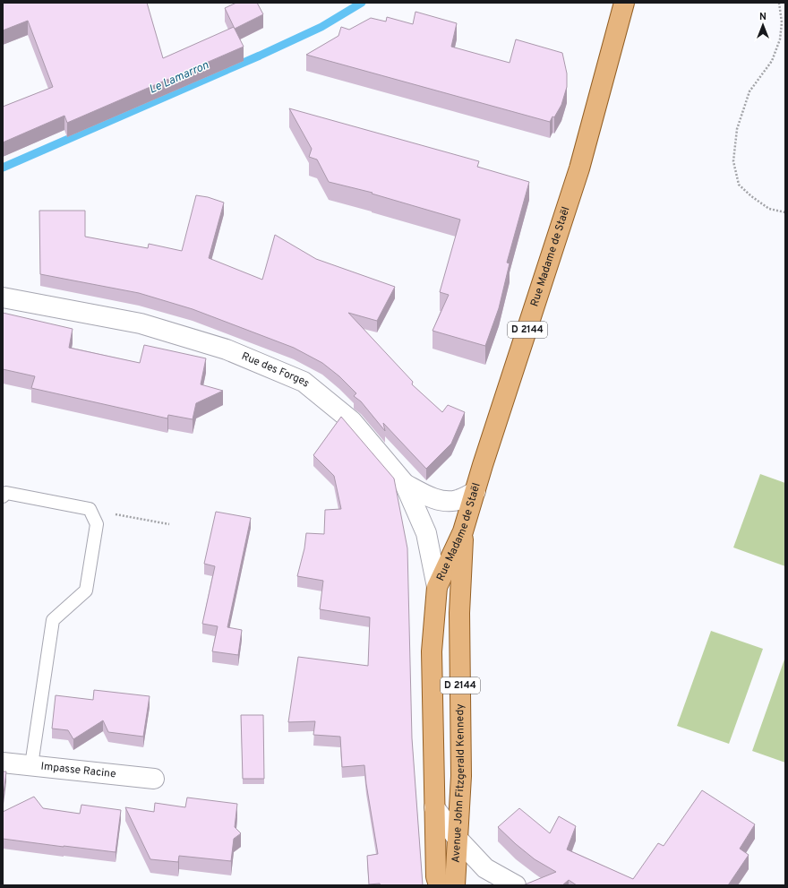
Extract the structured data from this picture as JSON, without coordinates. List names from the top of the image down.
{
  "streets": {
    "main road": [
      "Rue Madame de Staël",
      "D 2144",
      "Rue des Forges",
      "Impasse Racine",
      "Avenue John Fitzgerald Kennedy"
    ]
  },
  "crossings": [
    ["Rue Madame de Staël", "Rue des Forges"],
    ["Rue Madame de Staël", "Avenue John Fitzgerald Kennedy"],
    ["Rue des Forges", "Avenue John Fitzgerald Kennedy"]
  ],
  "water": ["Le Lamarron"],
  "north": "top"
}
